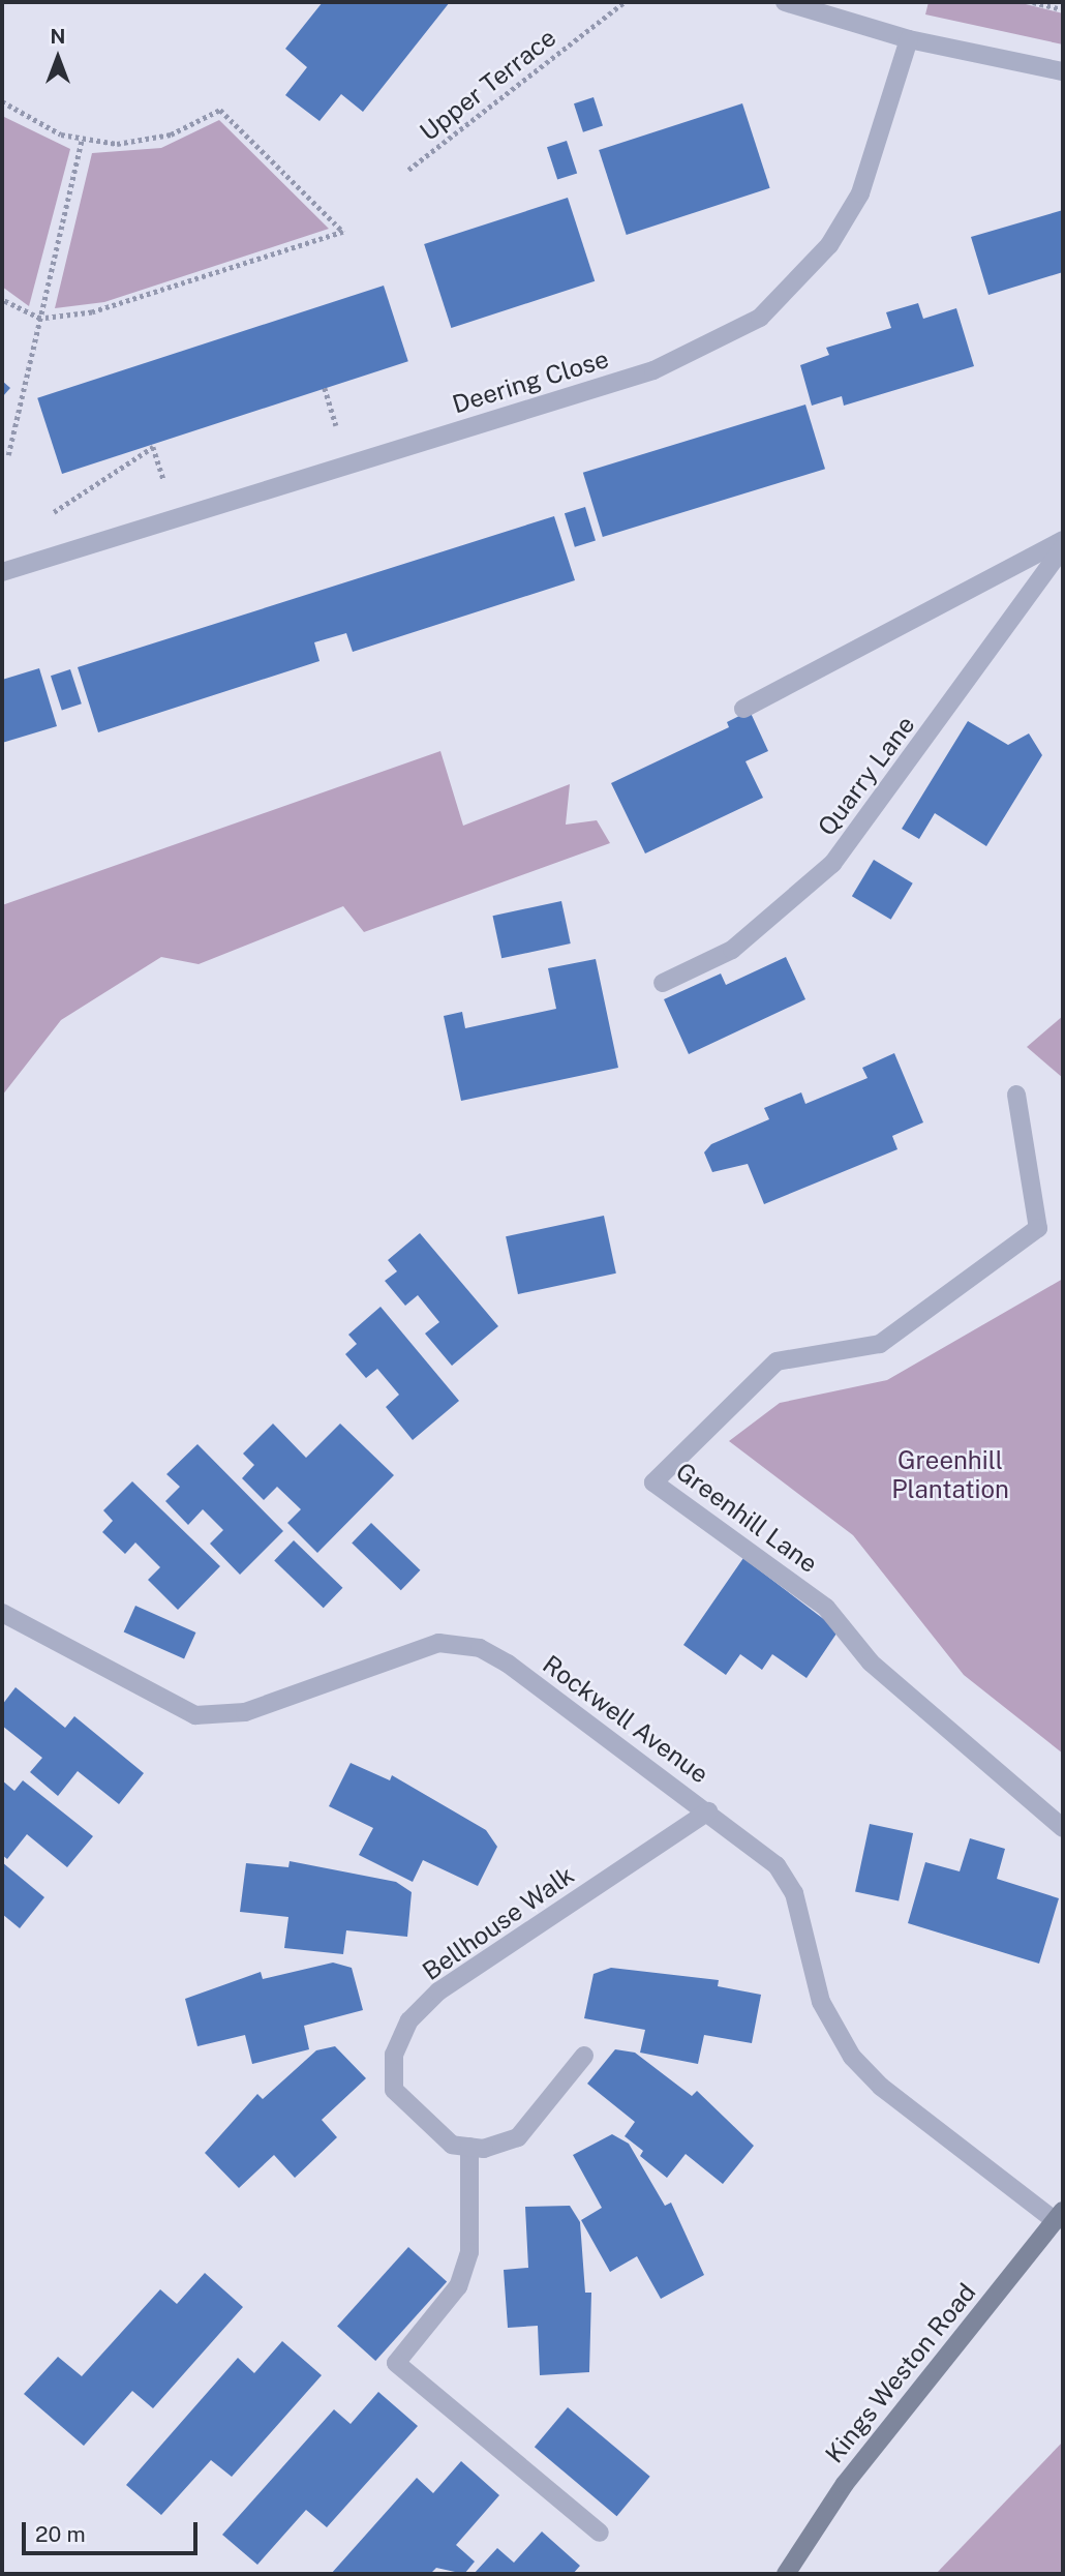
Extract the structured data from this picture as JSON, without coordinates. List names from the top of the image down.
{
  "streets": {
    "main road": ["Kings Weston Road"],
    "street": [
      "Deering Close",
      "Quarry Lane",
      "Greenhill Lane",
      "Rockwell Avenue",
      "Bellhouse Walk"
    ],
    "path": ["Upper Terrace"]
  },
  "crossings": [
    ["Rockwell Avenue", "Bellhouse Walk"],
    ["Rockwell Avenue", "Kings Weston Road"]
  ],
  "parks": ["Greenhill Plantation"],
  "scale_bar": "20 m",
  "north": "top"
}
